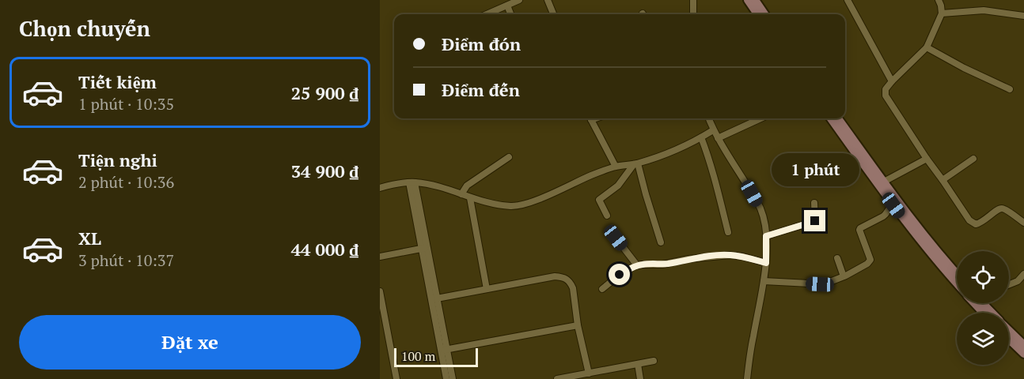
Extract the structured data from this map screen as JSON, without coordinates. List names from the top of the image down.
{
  "scale_bar": "100 m",
  "page": {
    "heading": "Chọn chuyến",
    "banner": ["Điểm đón", "Điểm đến"],
    "list": [
      {
        "name": "Tiết kiệm",
        "note": "1 phút · 10:35",
        "value": "25 900 ₫"
      },
      {
        "name": "Tiện nghi",
        "note": "2 phút · 10:36",
        "value": "34 900 ₫"
      },
      {
        "name": "XL",
        "note": "3 phút · 10:37",
        "value": "44 000 ₫"
      }
    ],
    "bubble": "1 phút",
    "buttons": "Đặt xe",
    "scale": "100 m"
  }
}
